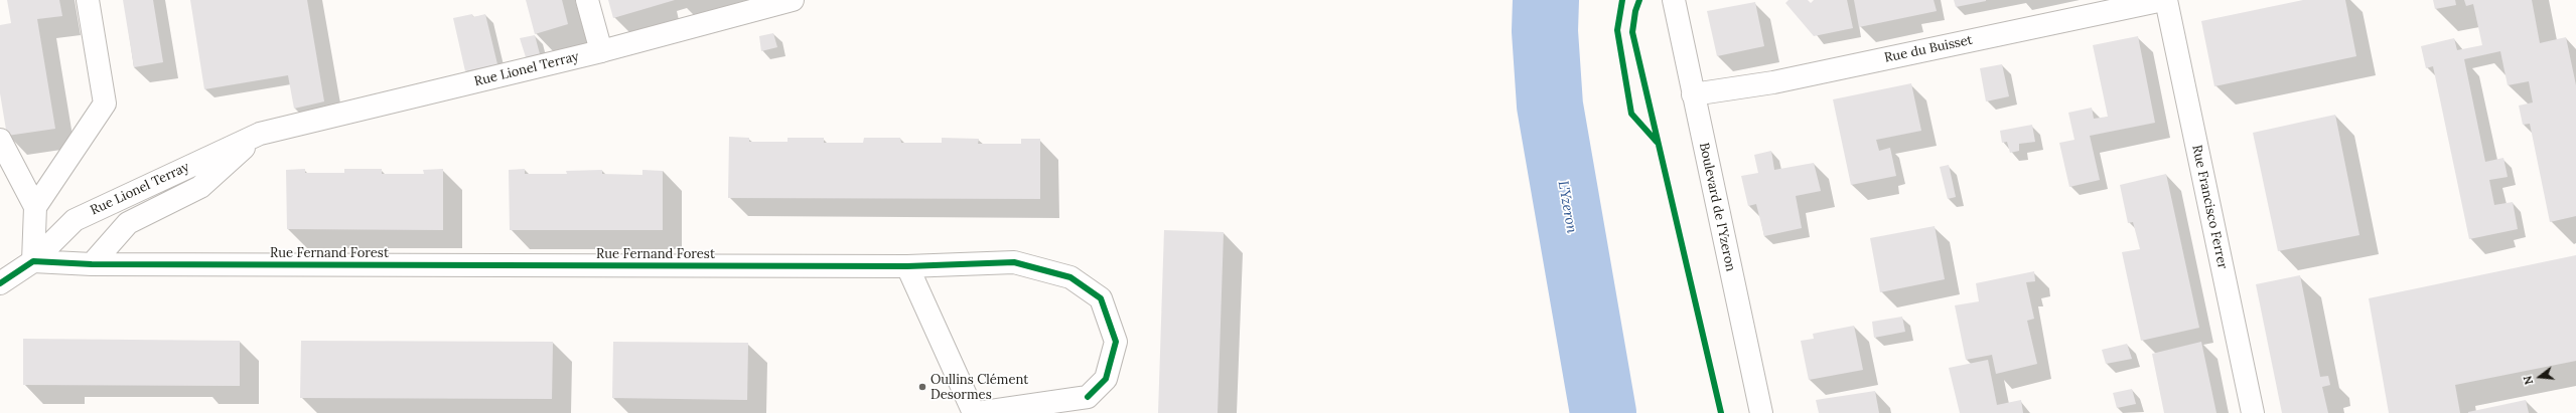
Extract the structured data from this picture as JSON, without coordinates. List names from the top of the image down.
{
  "streets": {
    "street": [
      "Rue du Buisset",
      "Rue Lionel Terray",
      "Boulevard de l'Yzeron",
      "Rue Francisco Ferrer",
      "Rue Fernand Forest"
    ]
  },
  "crossings": [
    ["Rue du Buisset", "Boulevard de l'Yzeron"],
    ["Rue Lionel Terray", "Rue Fernand Forest"]
  ],
  "water": ["L'Yzeron"],
  "places": ["Oullins Clément Desormes"],
  "north": "left"
}
